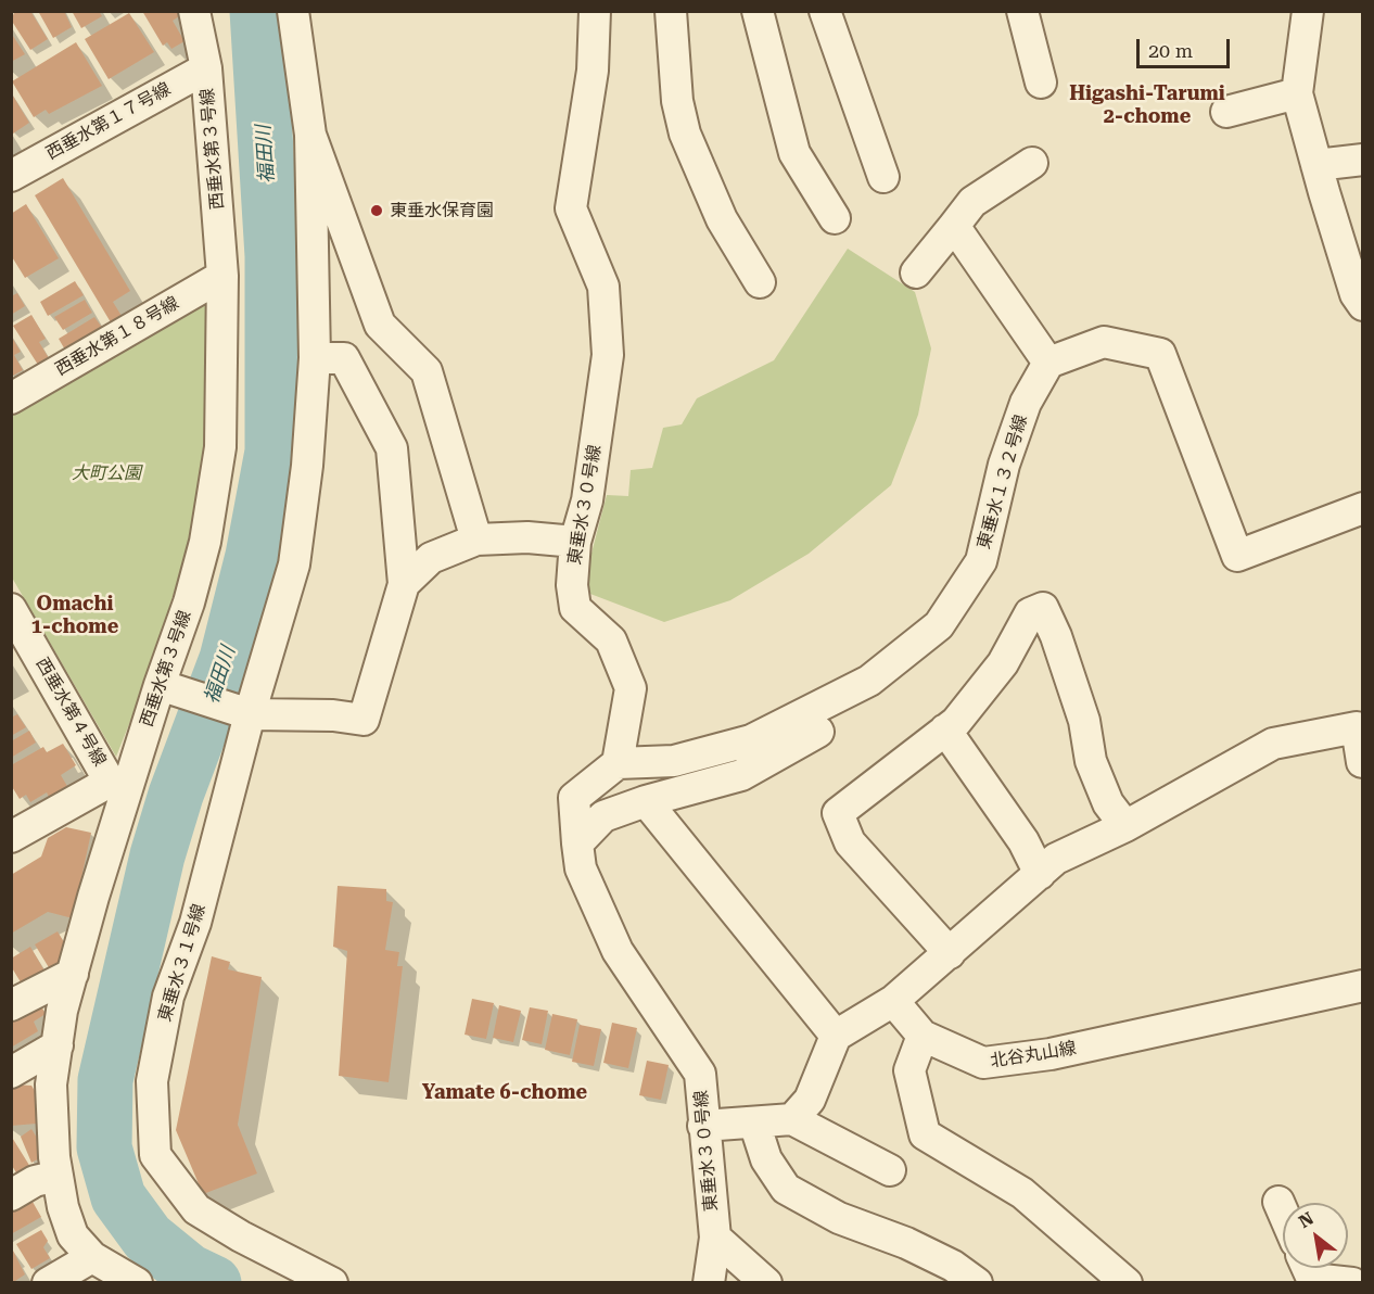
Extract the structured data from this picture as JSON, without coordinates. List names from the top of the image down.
{
  "streets": {
    "street": [
      "西垂水第１７号線",
      "西垂水第３号線",
      "西垂水第１８号線",
      "東垂水１３２号線",
      "東垂水３０号線",
      "西垂水第４号線",
      "東垂水３１号線",
      "北谷丸山線"
    ]
  },
  "crossings": [
    ["西垂水第１７号線", "西垂水第３号線"],
    ["西垂水第３号線", "西垂水第１８号線"],
    ["西垂水第３号線", "西垂水第４号線"],
    ["東垂水１３２号線", "東垂水３０号線"]
  ],
  "districts": ["Higashi-Tarumi 2-chome", "Omachi 1-chome", "Yamate 6-chome"],
  "water": ["福田川"],
  "parks": ["大町公園"],
  "places": ["東垂水保育園"],
  "scale_bar": "20 m",
  "north": "top left"
}
